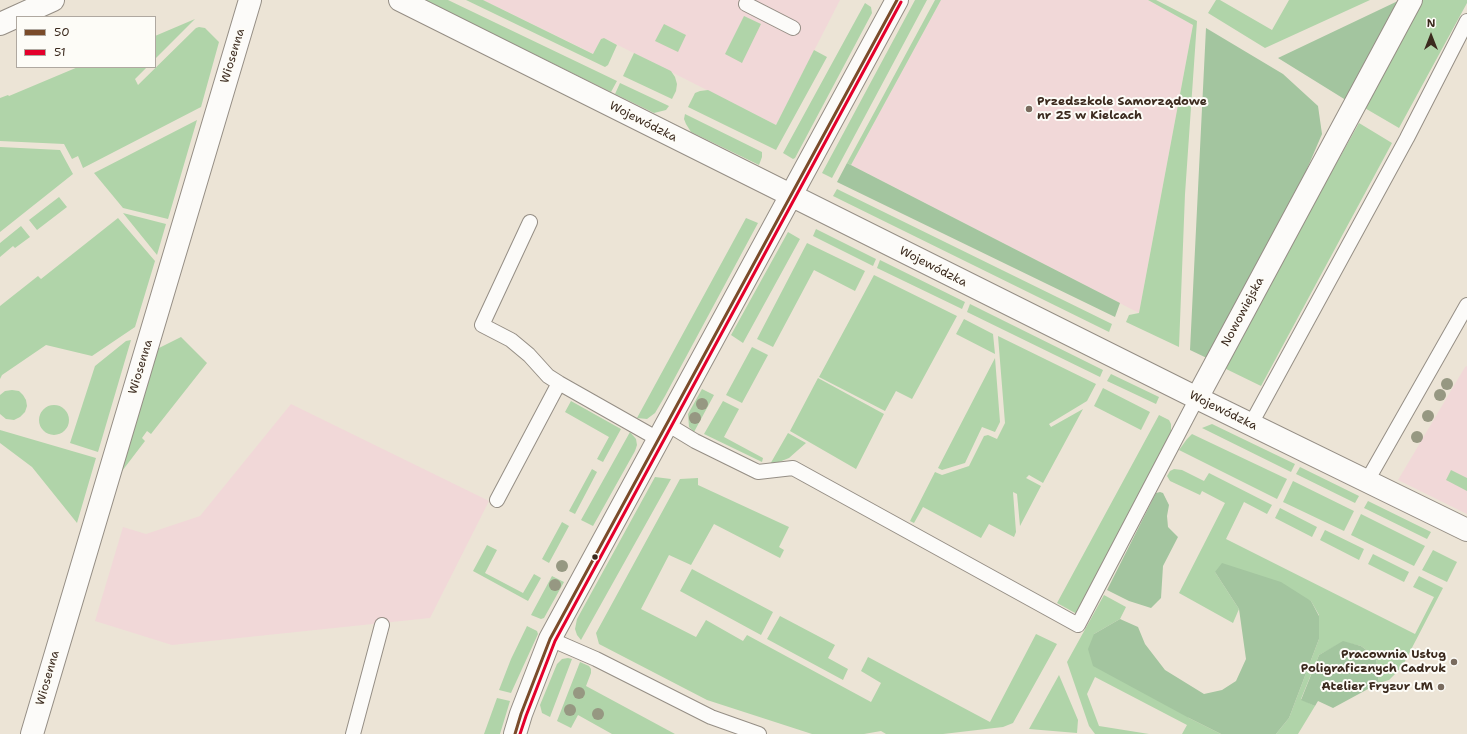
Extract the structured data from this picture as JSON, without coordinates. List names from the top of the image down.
{
  "streets": {
    "street": ["Wiosenna", "Wojewódzka", "Nowowiejska"]
  },
  "crossings": [
    ["Wojewódzka", "Nowowiejska"]
  ],
  "places": ["Przedszkole Samorządowe nr 25 w Kielcach", "Pracownia Usług Poligraficznych Cadruk", "Atelier Fryzur LM"],
  "lines": ["transit line 50", "transit line 51"],
  "legend": ["50", "51"],
  "north": "top"
}
